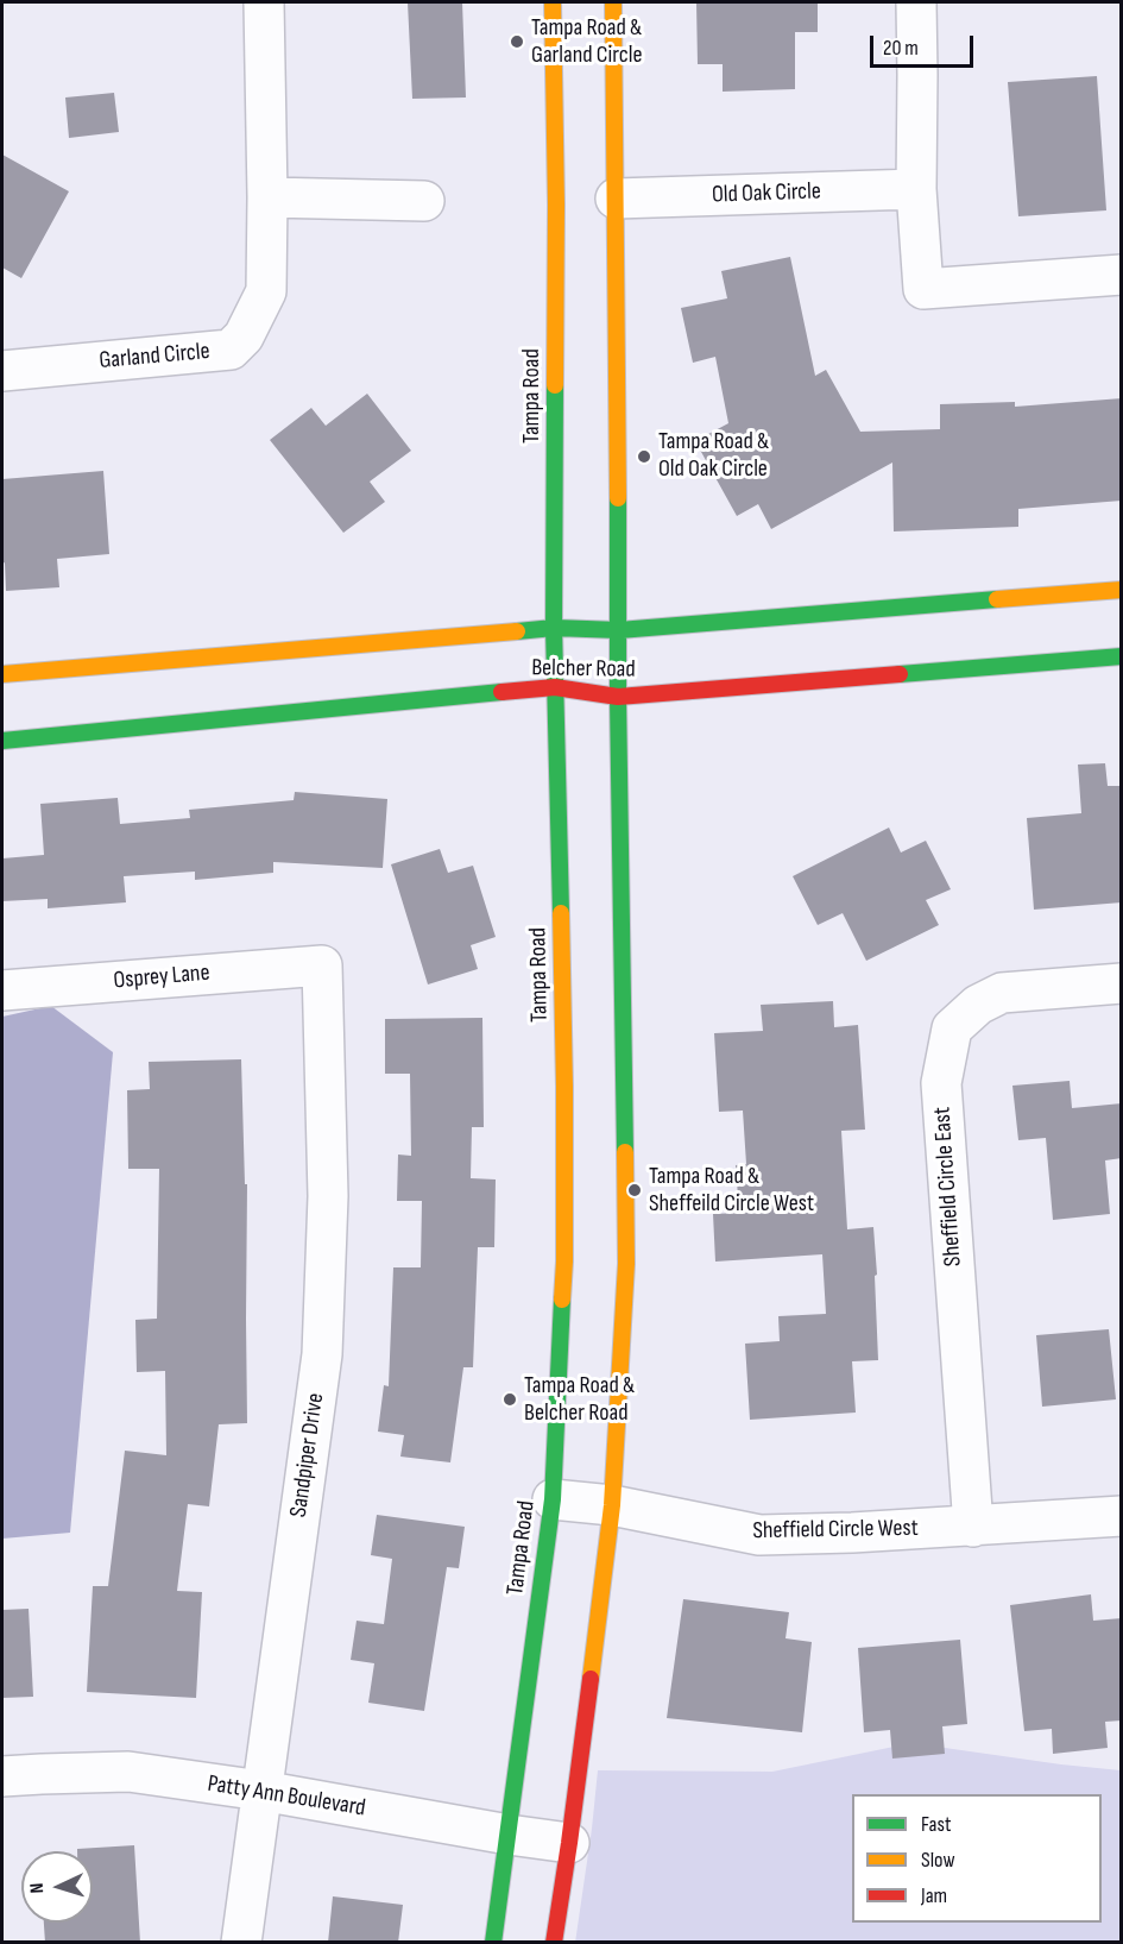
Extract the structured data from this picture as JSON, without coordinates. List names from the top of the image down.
{
  "streets": {
    "main road": ["Tampa Road", "Belcher Road"],
    "street": [
      "Old Oak Circle",
      "Garland Circle",
      "Osprey Lane",
      "Sheffield Circle East",
      "Sandpiper Drive",
      "Sheffield Circle West",
      "Patty Ann Boulevard"
    ]
  },
  "crossings": [
    ["Tampa Road", "Belcher Road"],
    ["Tampa Road", "Sheffield Circle West"],
    ["Tampa Road", "Patty Ann Boulevard"],
    ["Osprey Lane", "Sandpiper Drive"],
    ["Sheffield Circle East", "Sheffield Circle West"],
    ["Sandpiper Drive", "Patty Ann Boulevard"]
  ],
  "places": [
    "Tampa Road & Garland Circle",
    "Tampa Road & Old Oak Circle",
    "Tampa Road & Sheffeild Circle West",
    "Tampa Road & Belcher Road"
  ],
  "legend": ["Fast", "Slow", "Jam"],
  "scale_bar": "20 m",
  "north": "left"
}
